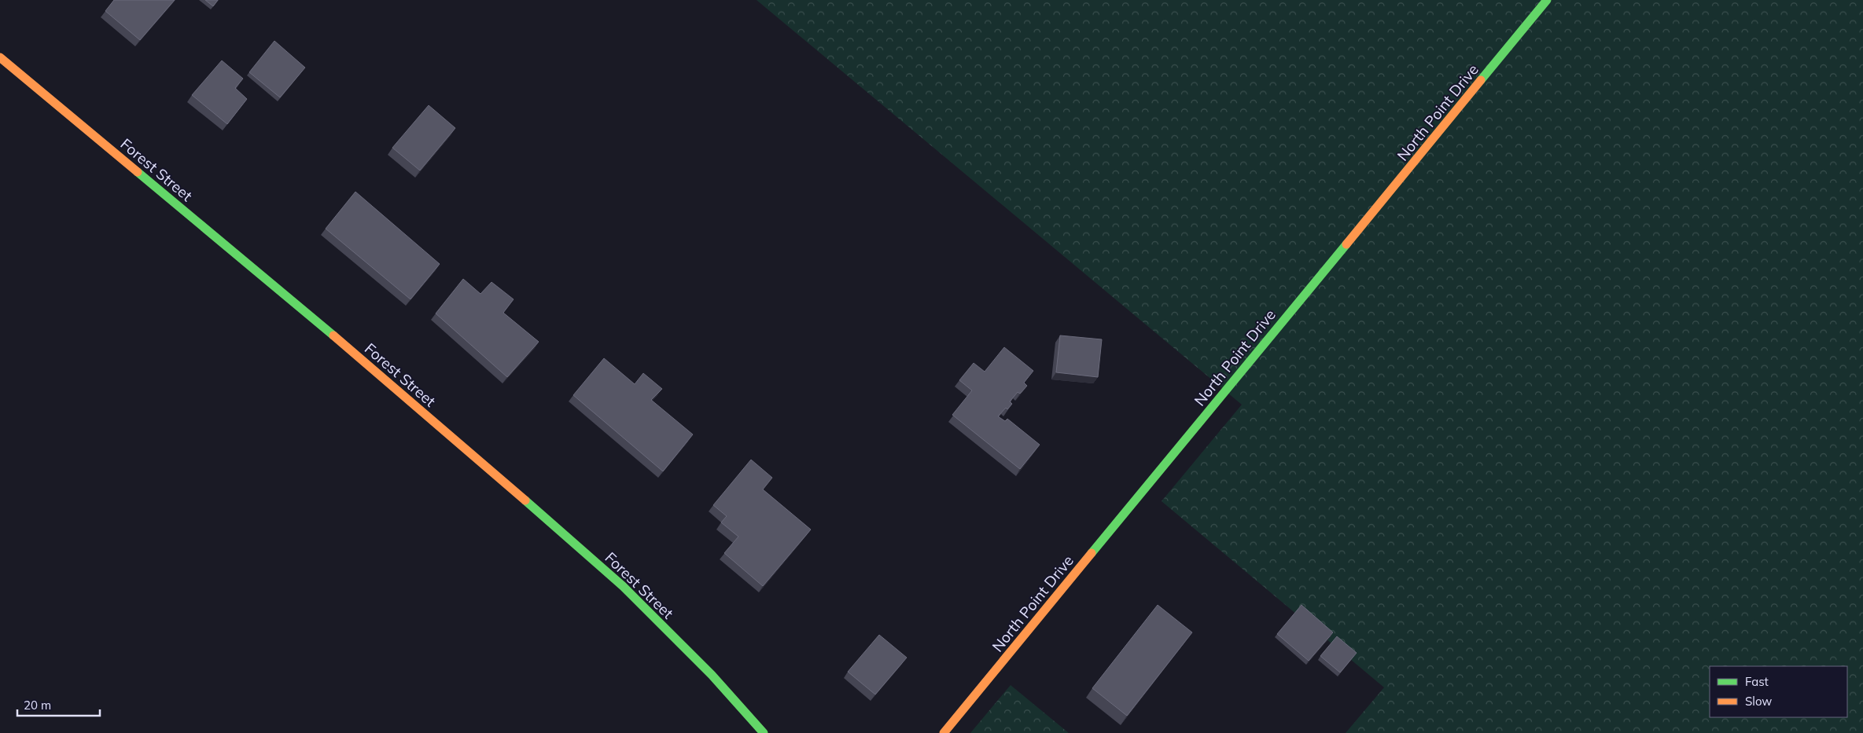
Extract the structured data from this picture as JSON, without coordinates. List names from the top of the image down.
{
  "streets": {
    "street": ["North Point Drive", "Forest Street"]
  },
  "legend": ["Fast", "Slow"],
  "scale_bar": "20 m"
}
